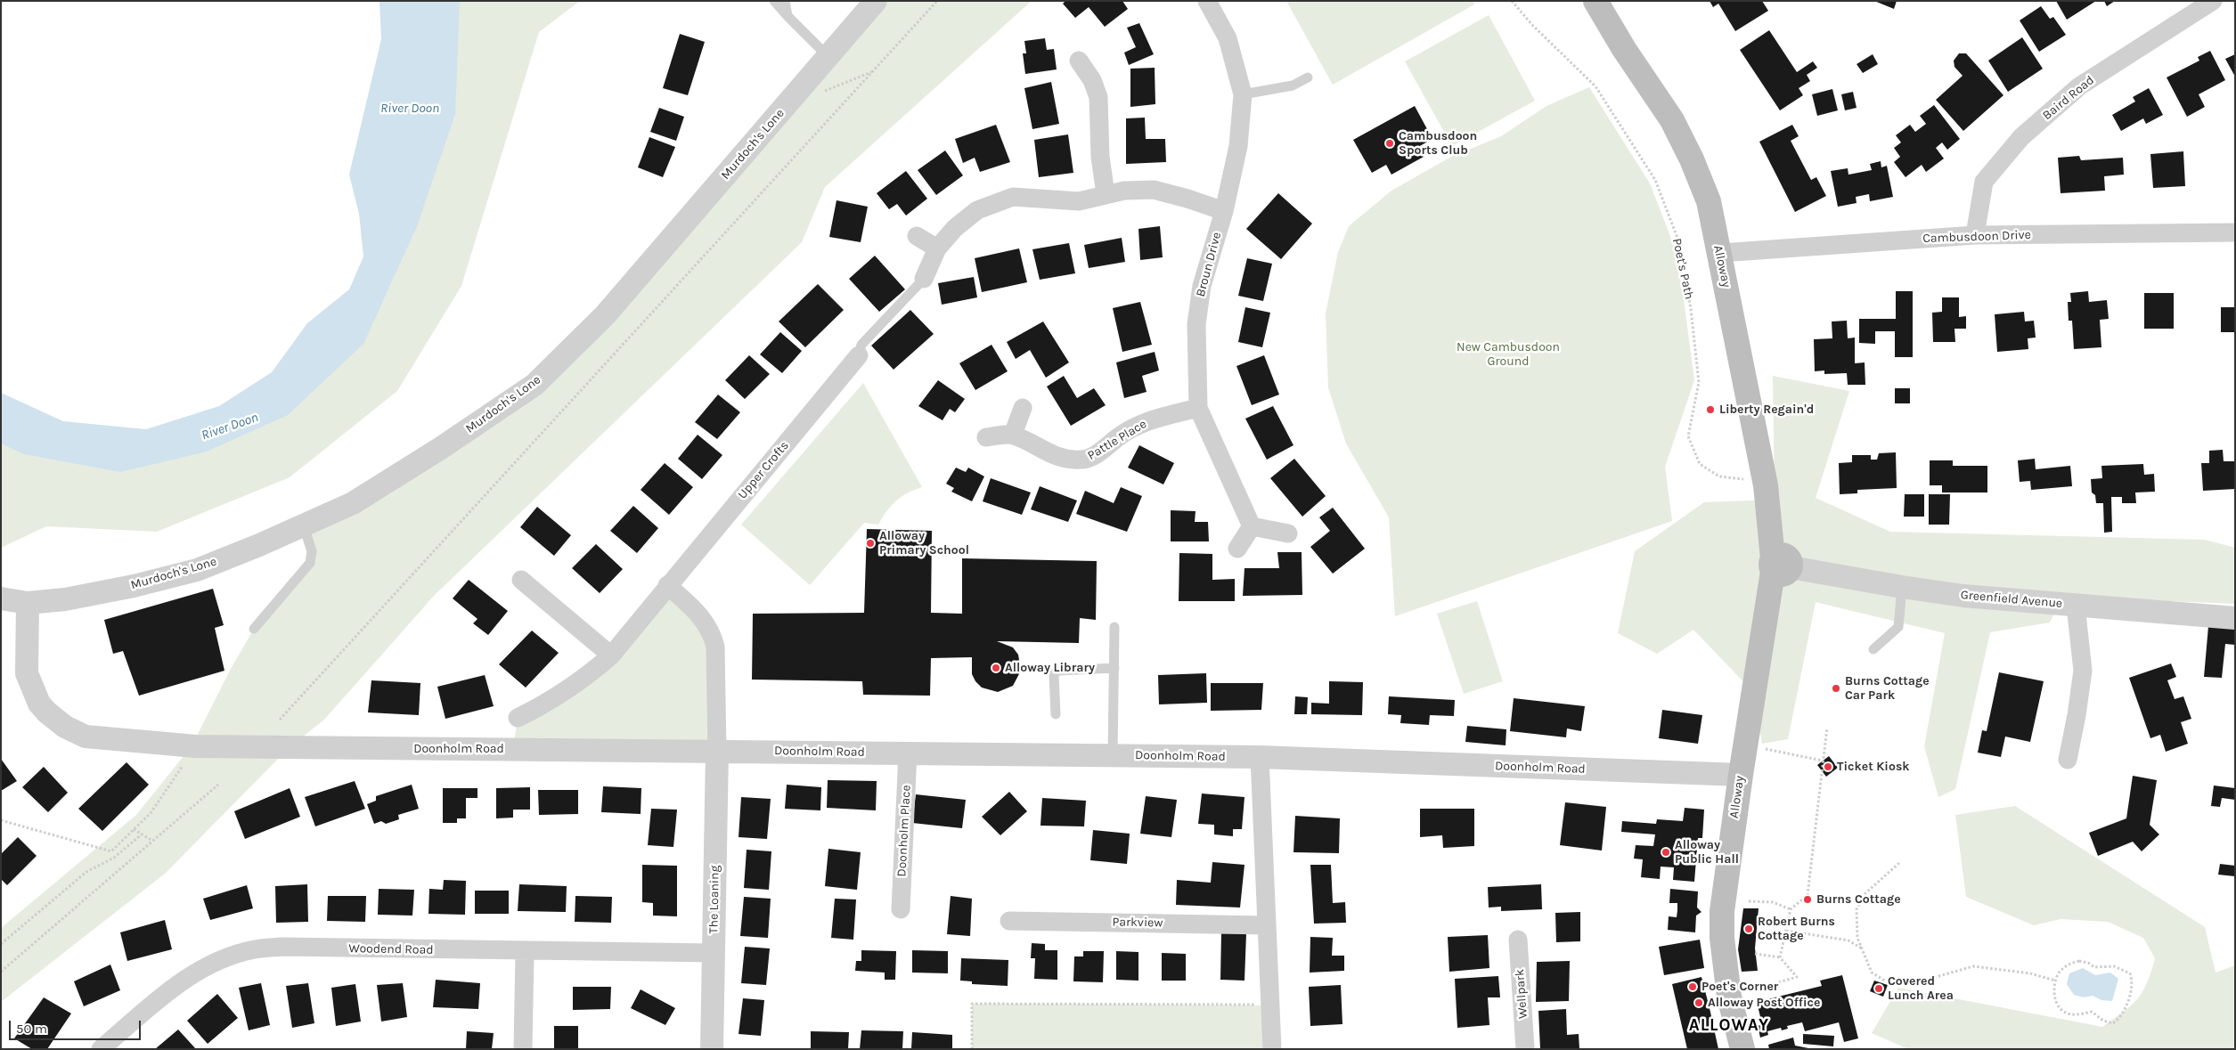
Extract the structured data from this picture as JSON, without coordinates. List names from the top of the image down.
{
  "streets": {
    "main road": ["Alloway"],
    "street": [
      "Baird Road",
      "Murdoch's Lone",
      "Cambusdoon Drive",
      "Broun Drive",
      "Pattle Place",
      "Upper Crofts",
      "Greenfield Avenue",
      "Doonholm Road",
      "Doonholm Place",
      "The Loaning",
      "Parkview",
      "Woodend Road",
      "Wellpark"
    ],
    "path": ["Poet's Path"]
  },
  "crossings": [
    ["Baird Road", "Cambusdoon Drive"],
    ["Murdoch's Lone", "Doonholm Road"],
    ["Cambusdoon Drive", "Alloway"],
    ["Broun Drive", "Pattle Place"],
    ["Alloway", "Poet's Path"],
    ["Alloway", "Greenfield Avenue"],
    ["Alloway", "Doonholm Road"],
    ["Doonholm Road", "Doonholm Place"],
    ["Doonholm Road", "The Loaning"],
    ["The Loaning", "Woodend Road"]
  ],
  "districts": ["ALLOWAY"],
  "water": ["River Doon"],
  "parks": ["New Cambusdoon Ground"],
  "places": [
    "Cambusdoon Sports Club",
    "Liberty Regain'd",
    "Alloway Primary School",
    "Alloway Library",
    "Burns Cottage Car Park",
    "Ticket Kiosk",
    "Alloway Public Hall",
    "Burns Cottage",
    "Robert Burns Cottage",
    "Poet's Corner",
    "Covered Lunch Area",
    "Alloway Post Office"
  ],
  "scale_bar": "50 m"
}
